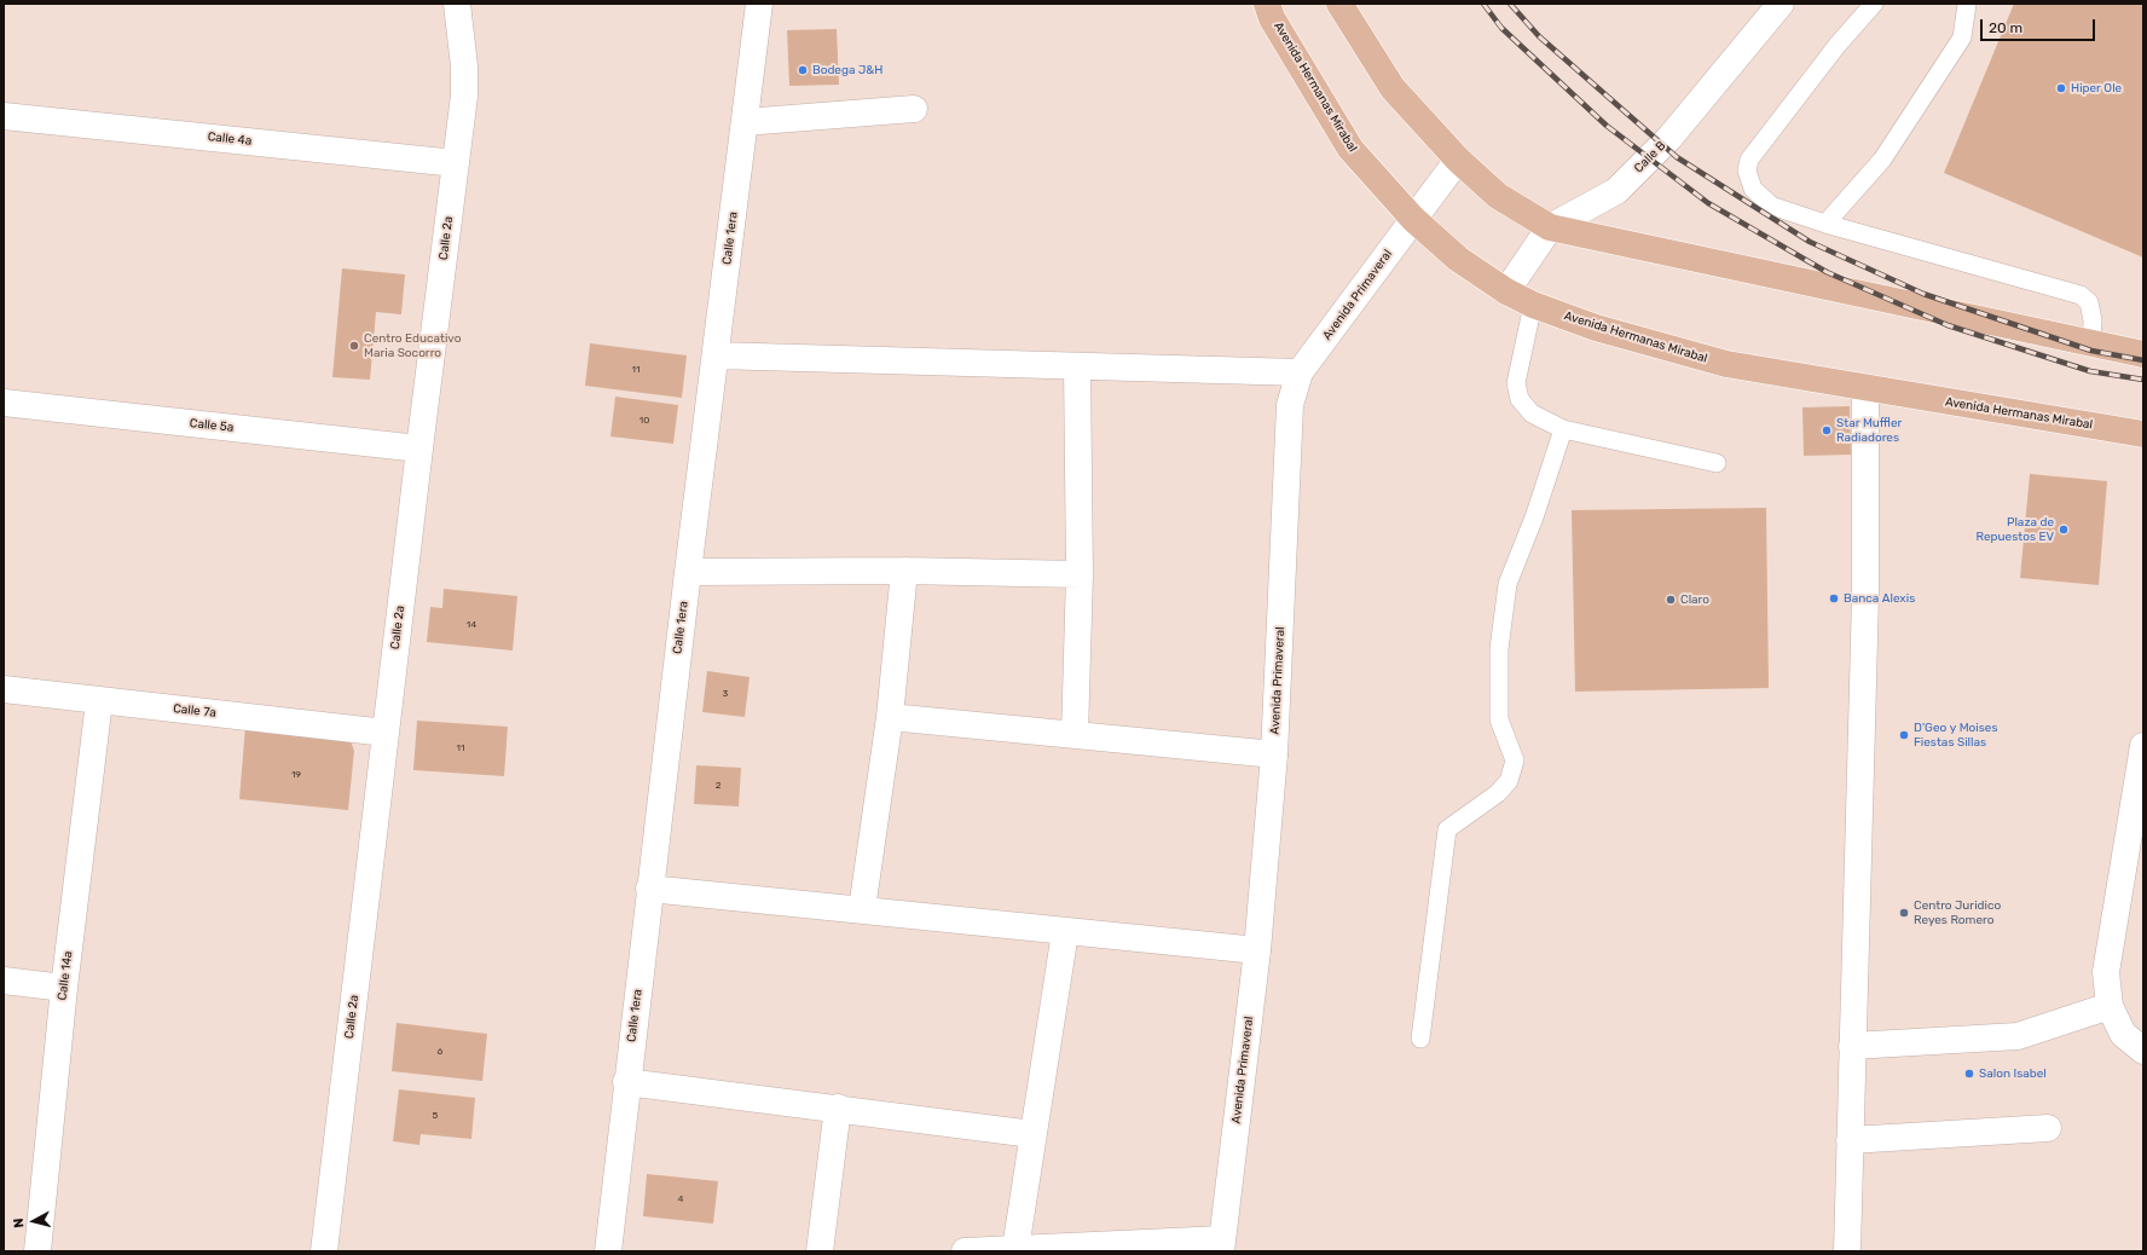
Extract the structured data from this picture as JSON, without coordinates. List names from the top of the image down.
{
  "streets": {
    "main road": ["Avenida Hermanas Mirabal"],
    "street": [
      "Calle 4a",
      "Calle B",
      "Calle 2a",
      "Calle 1era",
      "Avenida Primaveral",
      "Calle 5a",
      "Calle 7a",
      "Calle 14a"
    ]
  },
  "crossings": [
    ["Avenida Hermanas Mirabal", "Calle B"],
    ["Avenida Hermanas Mirabal", "Avenida Primaveral"],
    ["Calle 4a", "Calle 2a"],
    ["Calle 2a", "Calle 5a"],
    ["Calle 2a", "Calle 7a"],
    ["Calle 7a", "Calle 14a"]
  ],
  "places": [
    "Bodega J&H",
    "Hiper Ole",
    "Centro Educativo Maria Socorro",
    "Star Muffler Radiadores",
    "Plaza de Repuestos EV",
    "Banca Alexis",
    "Claro",
    "D'Geo y Moises Fiestas Sillas",
    "Centro Juridico Reyes Romero",
    "Salon Isabel"
  ],
  "house_numbers": [
    "11",
    "10",
    "14",
    "3",
    "11",
    "19",
    "2",
    "6",
    "5",
    "4"
  ],
  "scale_bar": "20 m",
  "north": "left"
}
